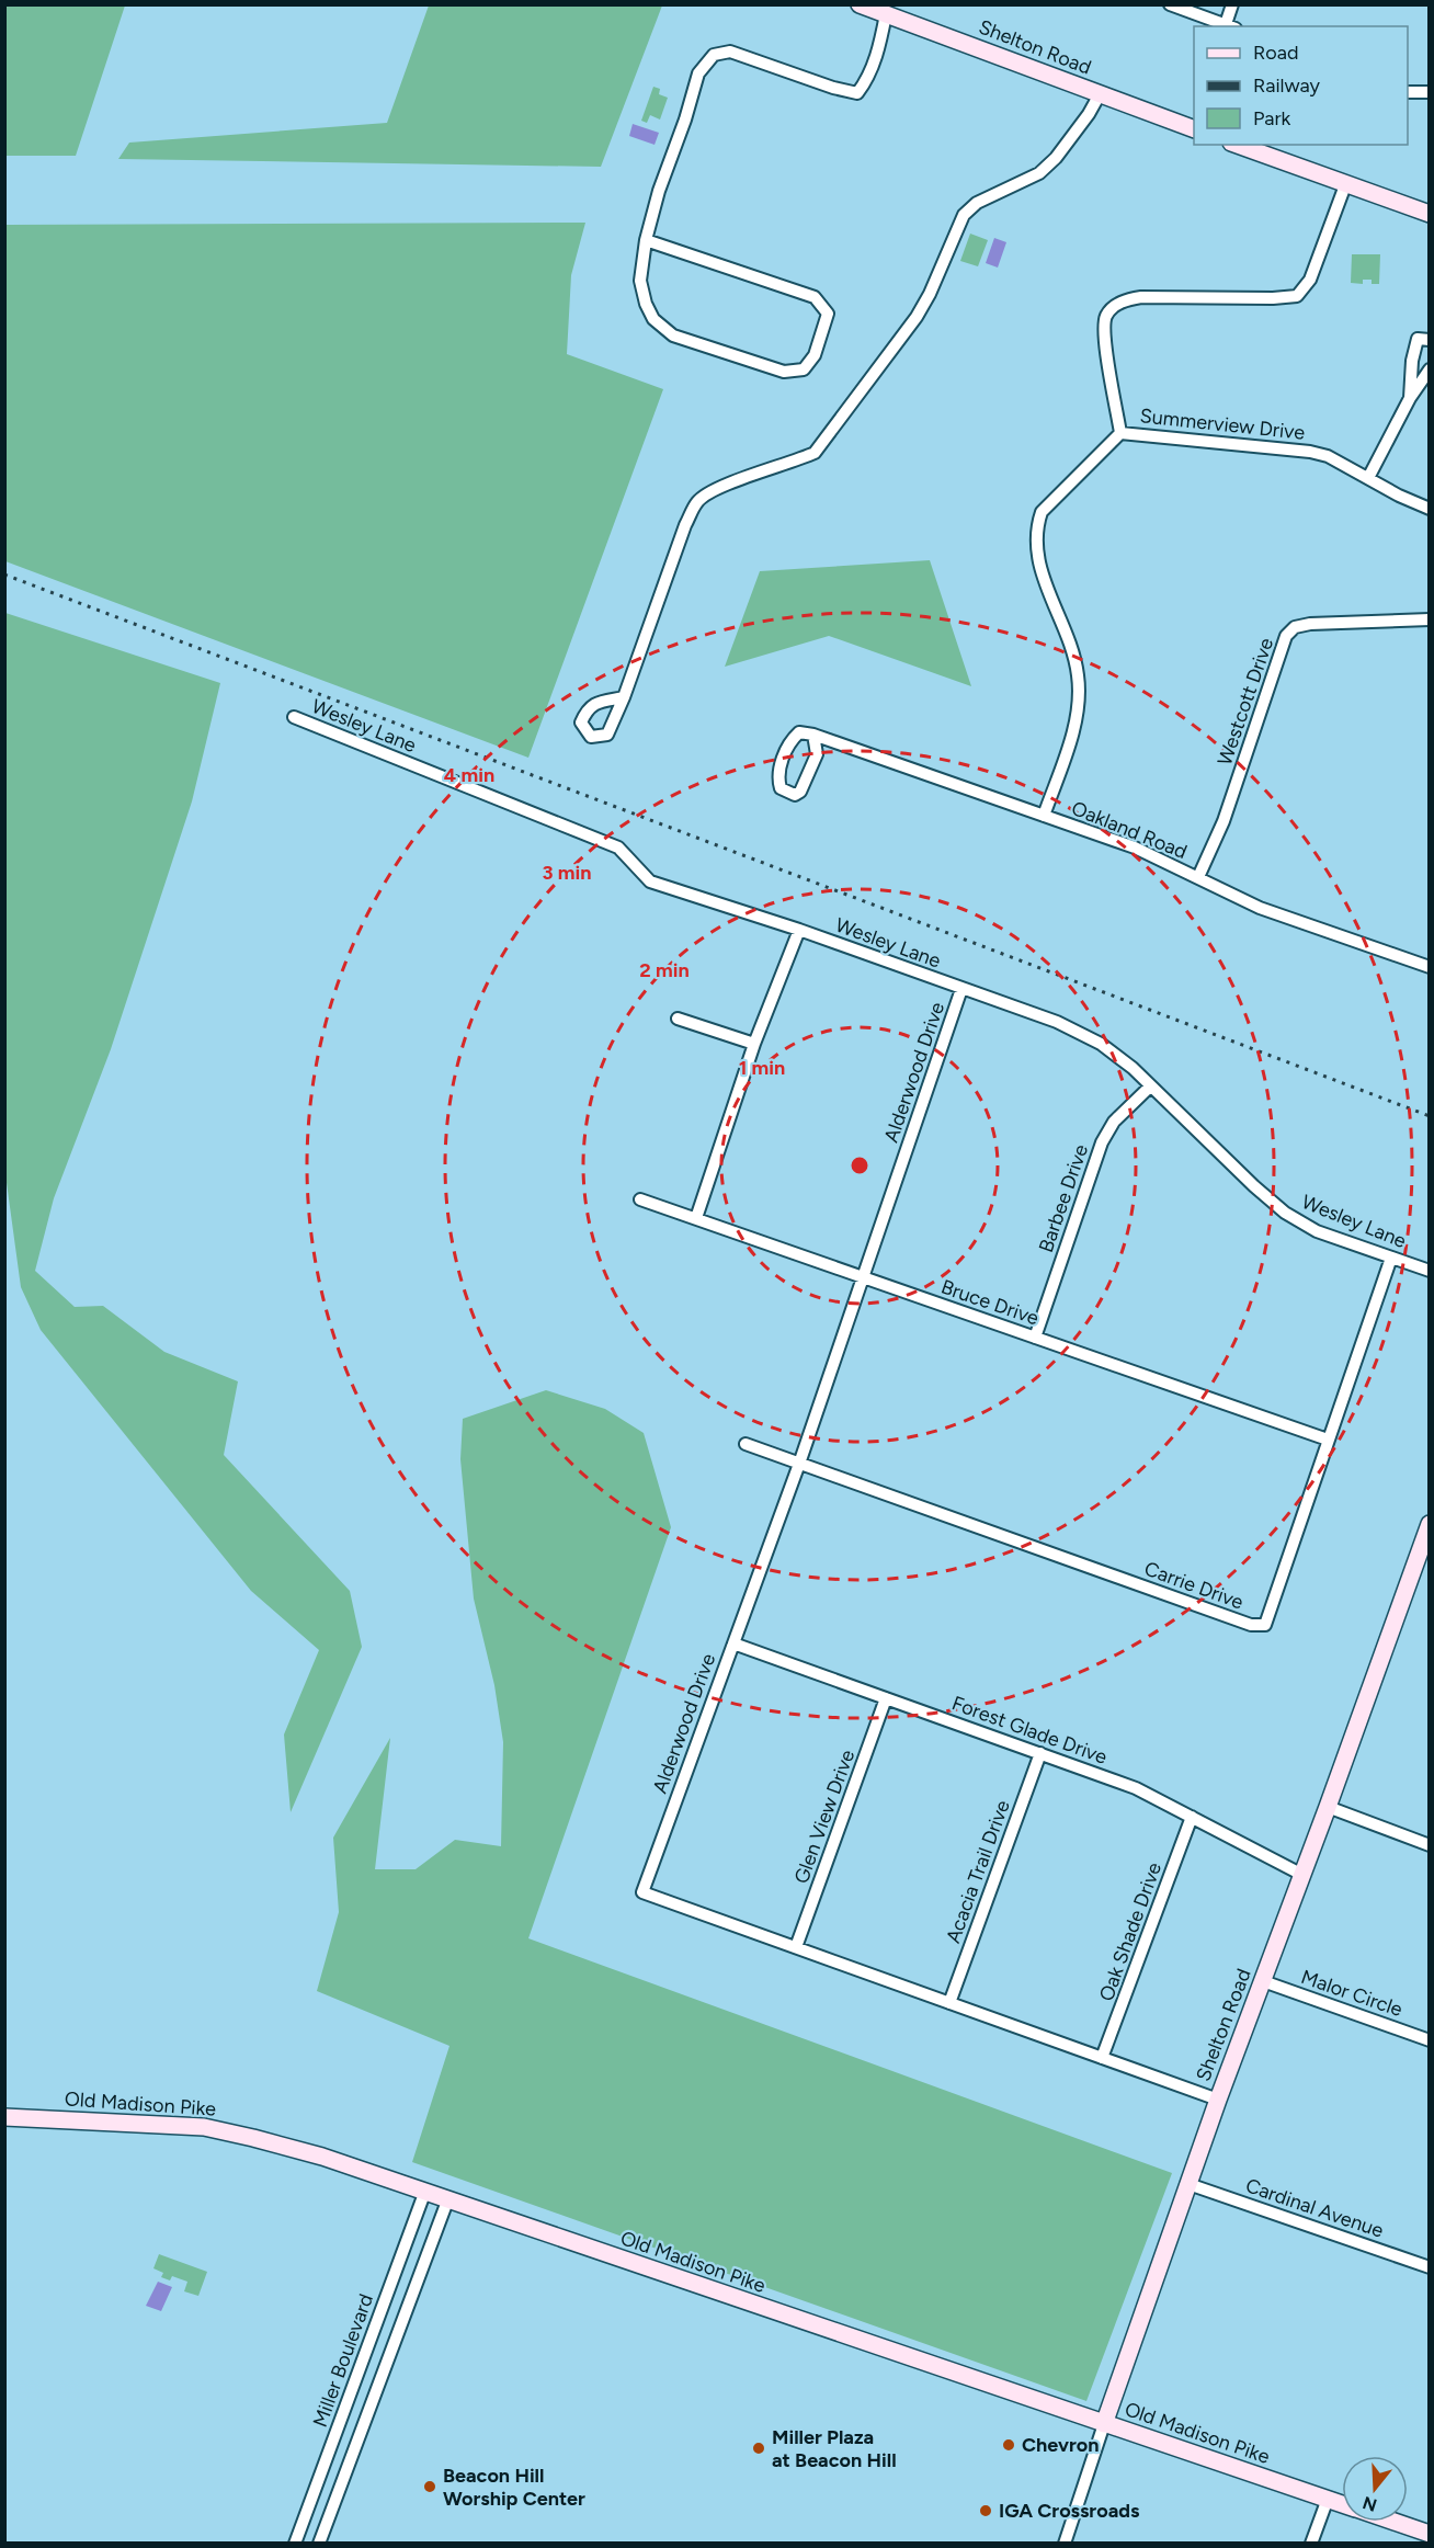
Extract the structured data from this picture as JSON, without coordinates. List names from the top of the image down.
{
  "streets": {
    "street": [
      "Shelton Road",
      "Summerview Drive",
      "Westcott Drive",
      "Wesley Lane",
      "Oakland Road",
      "Alderwood Drive",
      "Barbee Drive",
      "Bruce Drive",
      "Carrie Drive",
      "Forest Glade Drive",
      "Glen View Drive",
      "Acacia Trail Drive",
      "Oak Shade Drive",
      "Malor Circle",
      "Old Madison Pike",
      "Cardinal Avenue",
      "Miller Boulevard"
    ]
  },
  "crossings": [
    ["Shelton Road", "Alderwood Drive"],
    ["Shelton Road", "Forest Glade Drive"],
    ["Shelton Road", "Malor Circle"],
    ["Shelton Road", "Old Madison Pike"],
    ["Shelton Road", "Cardinal Avenue"],
    ["Westcott Drive", "Oakland Road"],
    ["Wesley Lane", "Alderwood Drive"],
    ["Wesley Lane", "Barbee Drive"],
    ["Wesley Lane", "Carrie Drive"],
    ["Alderwood Drive", "Bruce Drive"],
    ["Alderwood Drive", "Carrie Drive"],
    ["Alderwood Drive", "Forest Glade Drive"],
    ["Alderwood Drive", "Glen View Drive"],
    ["Alderwood Drive", "Acacia Trail Drive"],
    ["Alderwood Drive", "Oak Shade Drive"],
    ["Barbee Drive", "Bruce Drive"],
    ["Bruce Drive", "Carrie Drive"],
    ["Forest Glade Drive", "Glen View Drive"],
    ["Forest Glade Drive", "Acacia Trail Drive"],
    ["Forest Glade Drive", "Oak Shade Drive"],
    ["Old Madison Pike", "Miller Boulevard"]
  ],
  "places": [
    "Chevron",
    "Miller Plaza at Beacon Hill",
    "Beacon Hill Worship Center",
    "IGA Crossroads"
  ],
  "legend": ["Road", "Railway", "Park"],
  "north": "bottom",
  "rings": [
    "4 min",
    "3 min",
    "2 min",
    "1 min"
  ]
}
